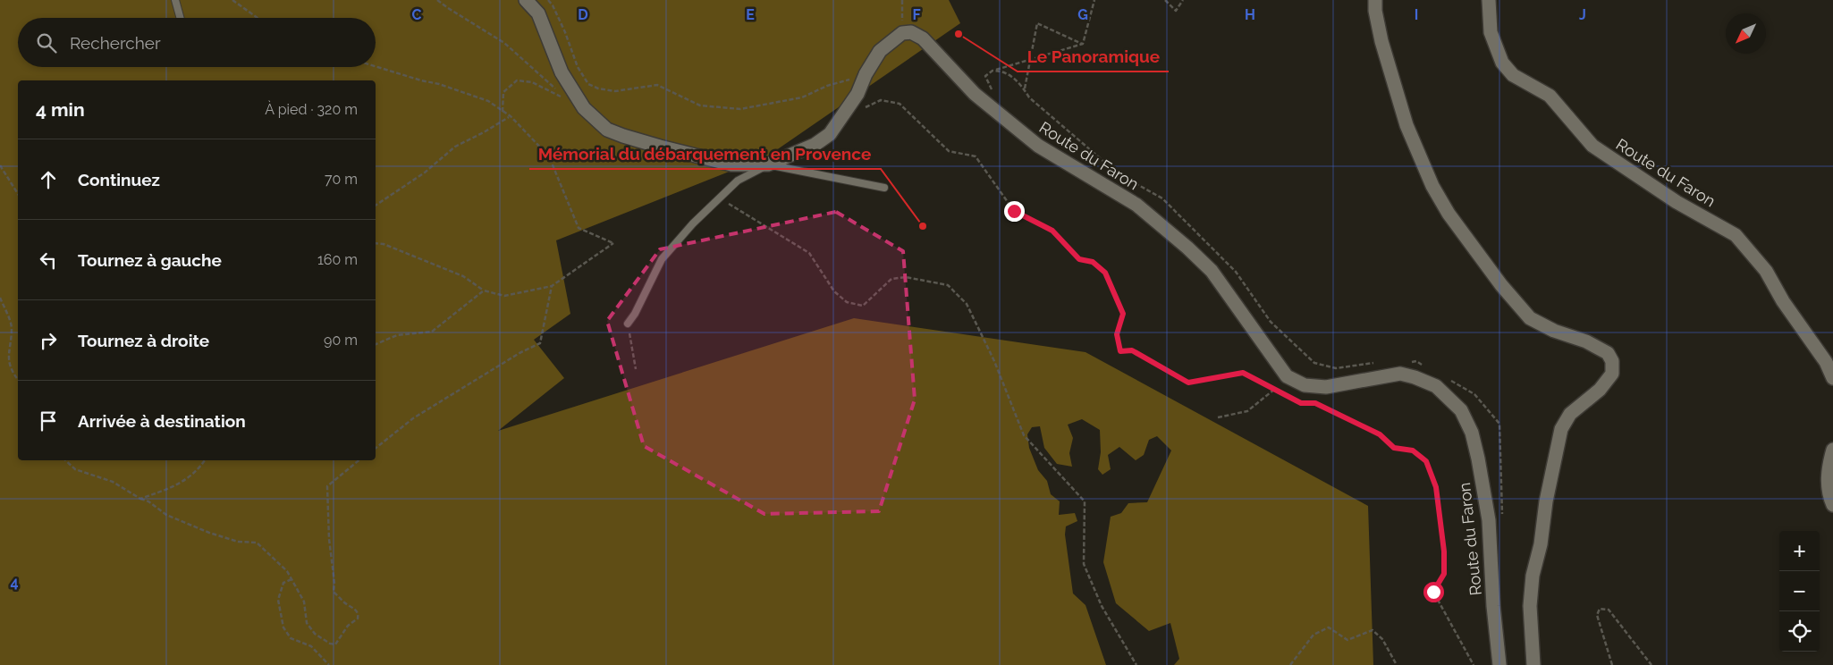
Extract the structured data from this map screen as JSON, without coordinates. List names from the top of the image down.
{
  "streets": {
    "street": ["Route du Faron"]
  },
  "places": ["Le Panoramique", "Mémorial du débarquement en Provence"],
  "north": "bottom left",
  "page": {
    "search": "Rechercher",
    "heading": ["4 min", "À pied · 320 m"],
    "list": [
      ["Continuez", "70 m"],
      ["Tournez à gauche", "160 m"],
      ["Tournez à droite", "90 m"],
      "Arrivée à destination"
    ],
    "map_buttons": ["+", "−"]
  },
  "grid": {
    "columns": [
      "C",
      "D",
      "E",
      "F",
      "G",
      "H",
      "I",
      "J"
    ],
    "rows": ["4"]
  }
}
